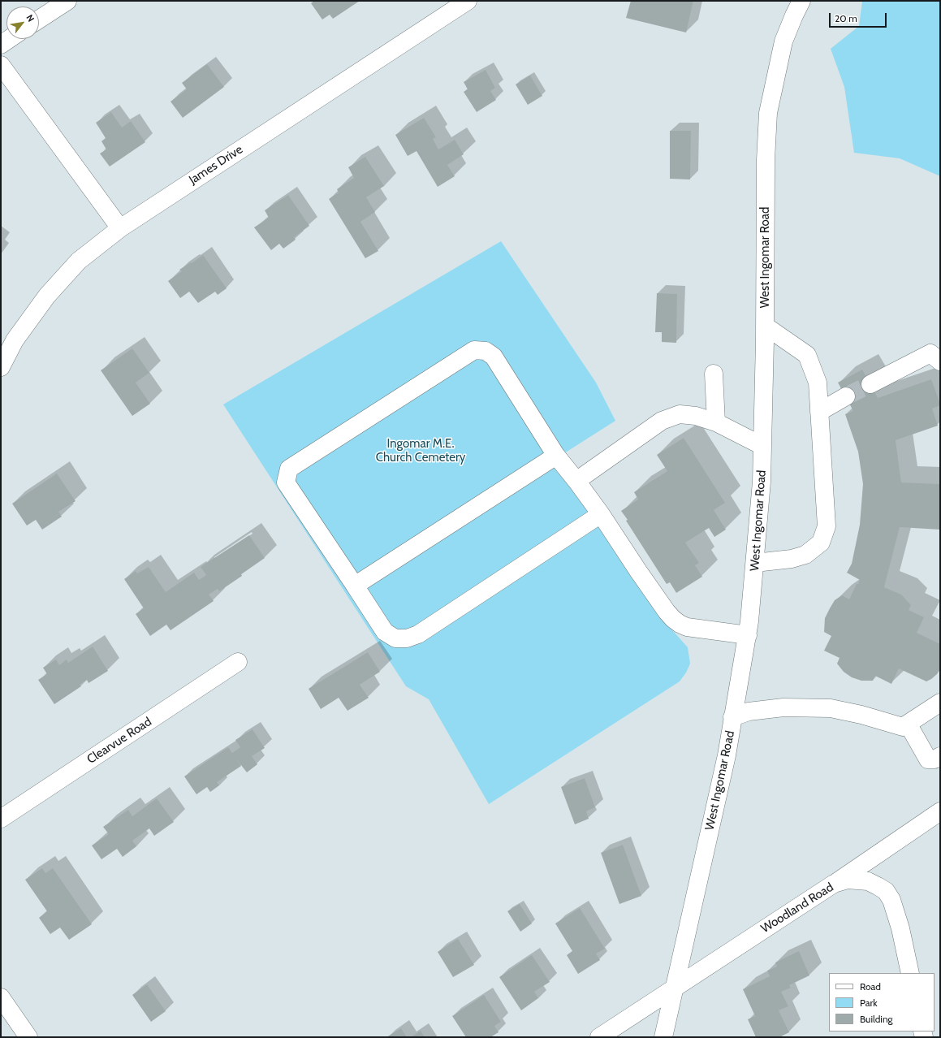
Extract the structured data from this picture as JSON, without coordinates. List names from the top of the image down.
{
  "streets": {
    "street": [
      "James Drive",
      "West Ingomar Road",
      "Clearvue Road",
      "Woodland Road"
    ]
  },
  "crossings": [
    ["West Ingomar Road", "Woodland Road"]
  ],
  "parks": ["Ingomar M.E. Church Cemetery"],
  "legend": ["Road", "Park", "Building"],
  "scale_bar": "20 m",
  "north": "top right"
}
